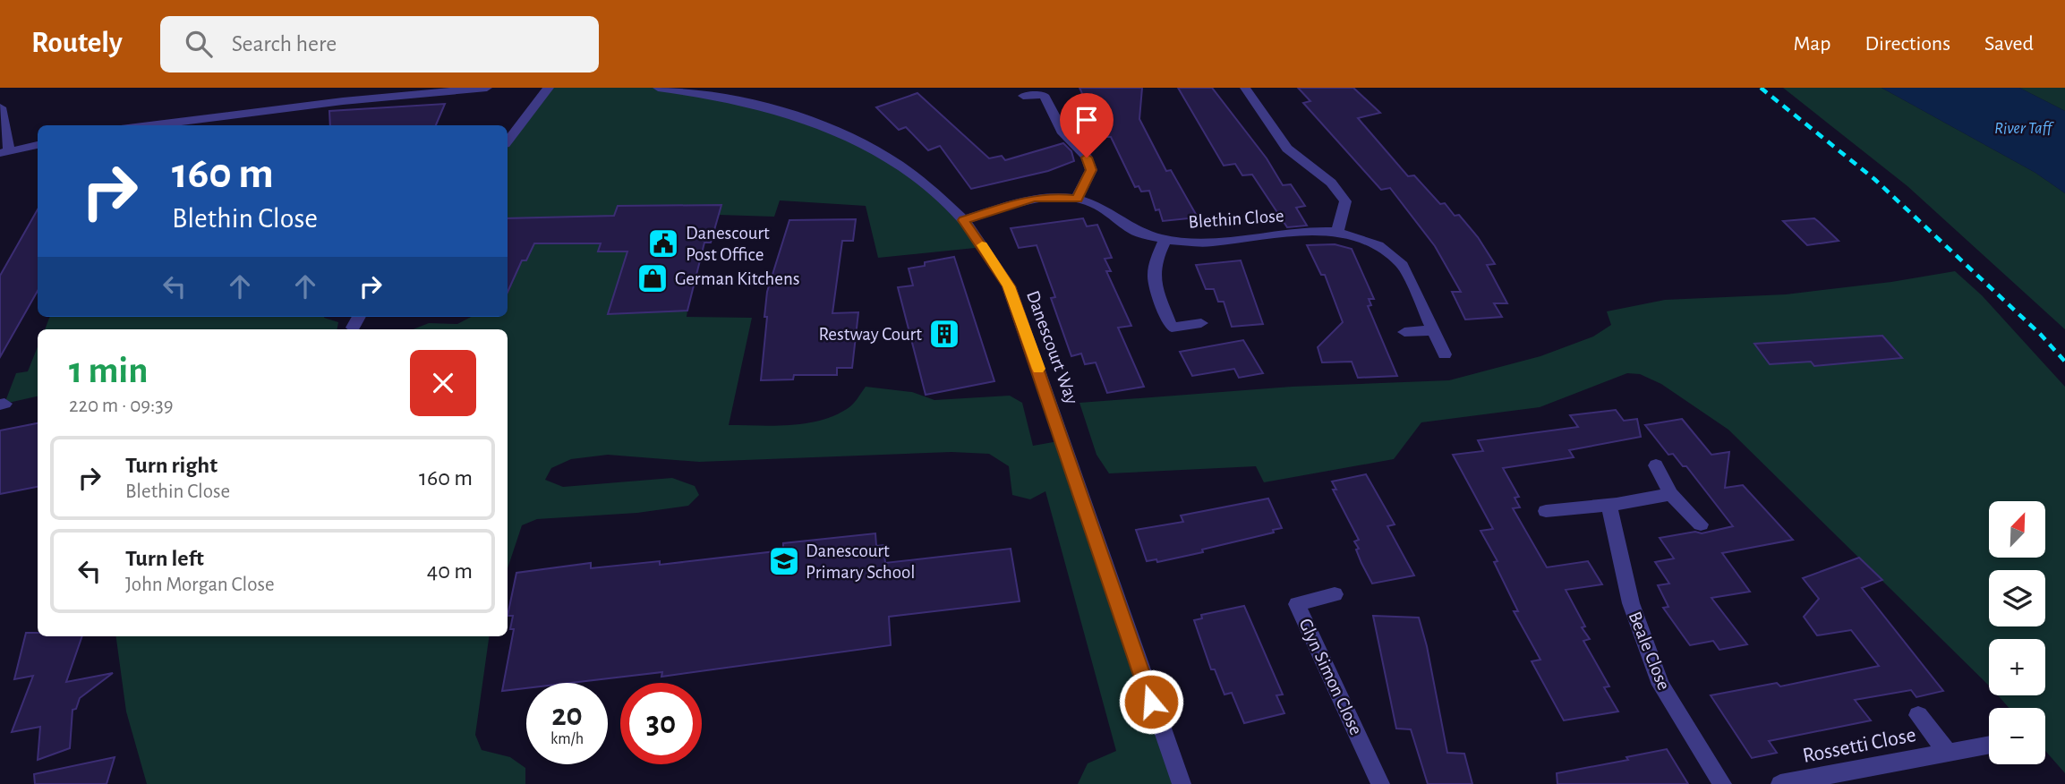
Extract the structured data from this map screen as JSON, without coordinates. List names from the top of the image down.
{
  "streets": {
    "street": [
      "Blethin Close",
      "Danescourt Way",
      "Beale Close",
      "Glyn Simon Close",
      "Rossetti Close"
    ]
  },
  "crossings": [
    ["Blethin Close", "Danescourt Way"]
  ],
  "water": ["River Taff"],
  "places": {
    "public building": ["Danescourt Post Office"],
    "shop": ["German Kitchens"],
    "building": ["Restway Court"],
    "school or university": ["Danescourt Primary School"]
  },
  "north": "top right",
  "page": {
    "header": "Routely",
    "search": "Search here",
    "nav": ["Map", "Directions", "Saved"],
    "turn": ["160 m", "Blethin Close"],
    "heading": ["1 min", "220 m · 09:39"],
    "list": [
      {
        "name": "Turn right",
        "note": "Blethin Close",
        "value": "160 m"
      },
      {
        "name": "Turn left",
        "note": "John Morgan Close",
        "value": "40 m"
      }
    ],
    "map_buttons": ["+", "−"],
    "speed": "20 km/h",
    "limit": "30"
  }
}
